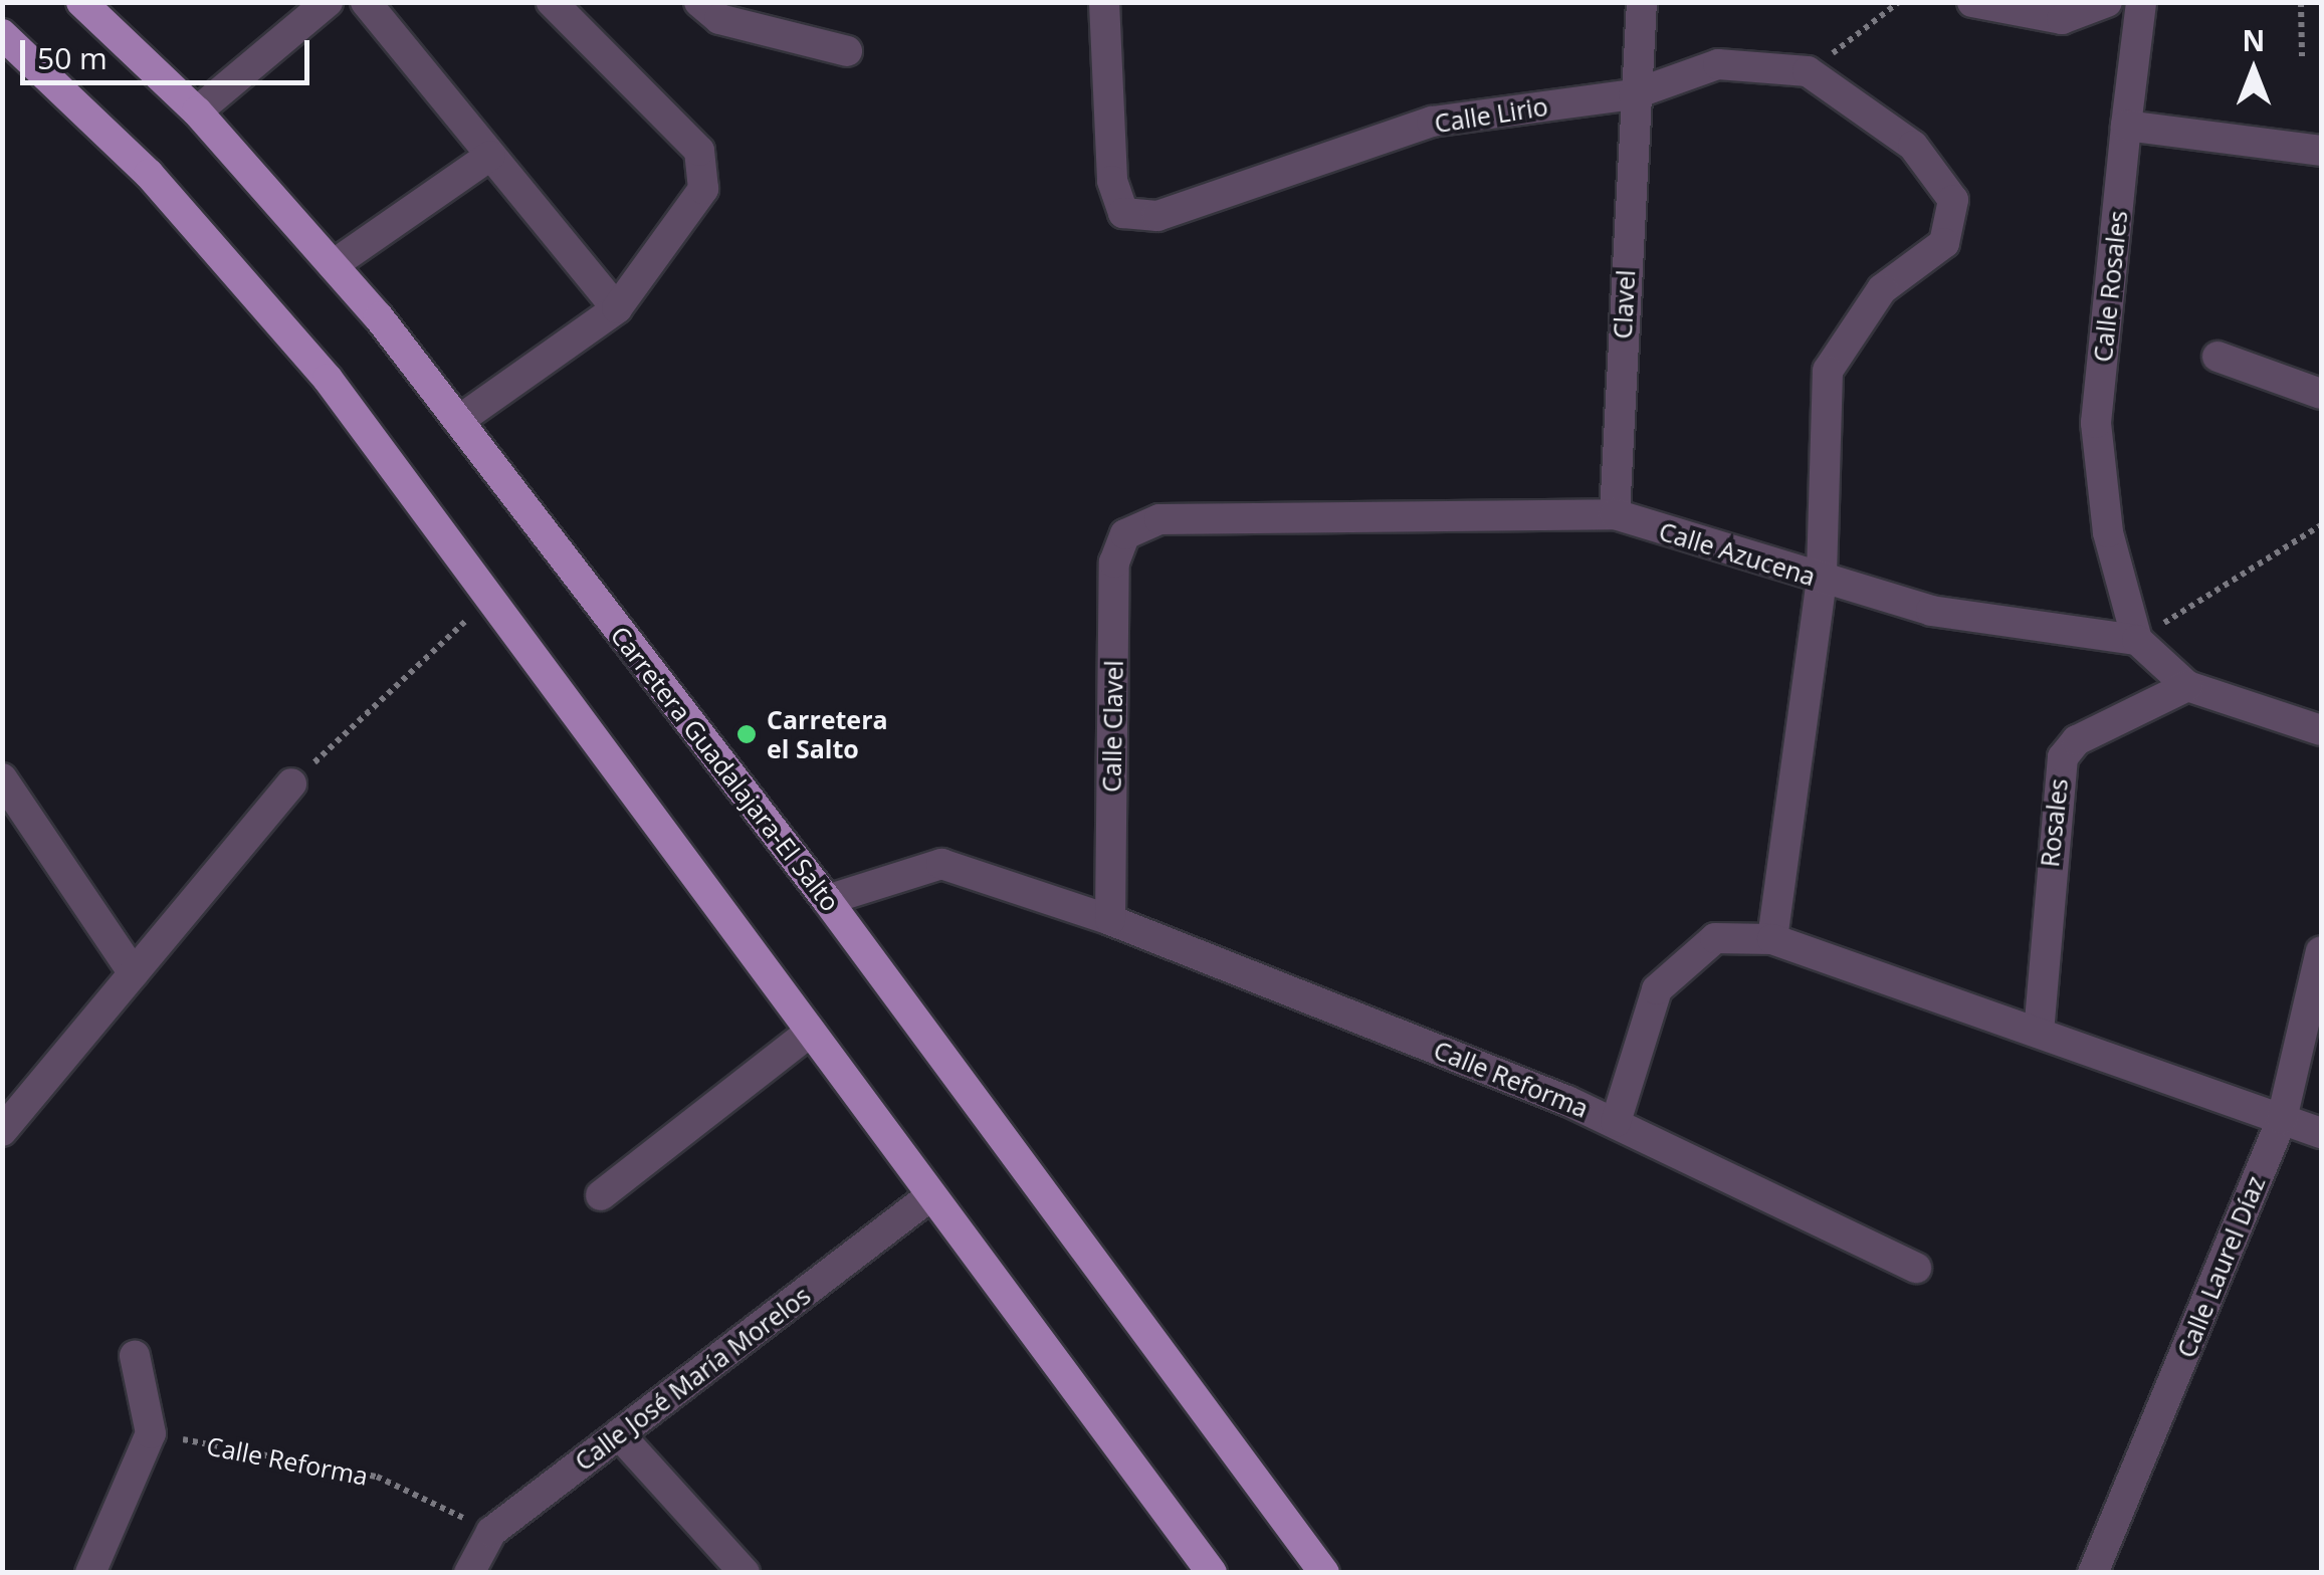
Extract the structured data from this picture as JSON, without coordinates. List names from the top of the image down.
{
  "streets": {
    "main road": ["Carretera Guadalajara-El Salto"],
    "street": [
      "Calle Lirio",
      "Calle Rosales",
      "Clavel",
      "Calle Azucena",
      "Calle Clavel",
      "Rosales",
      "Calle Reforma",
      "Calle Laurel Díaz",
      "Calle José María Morelos"
    ]
  },
  "crossings": [
    ["Calle Lirio", "Clavel"],
    ["Calle Rosales", "Calle Azucena"],
    ["Clavel", "Calle Azucena"],
    ["Calle Azucena", "Calle Clavel"],
    ["Calle Clavel", "Calle Reforma"],
    ["Carretera Guadalajara-El Salto", "Calle Reforma"],
    ["Rosales", "Calle Reforma"],
    ["Calle Reforma", "Calle Laurel Díaz"],
    ["Calle Reforma", "Calle José María Morelos"]
  ],
  "places": ["Carretera el Salto"],
  "scale_bar": "50 m",
  "north": "top"
}
